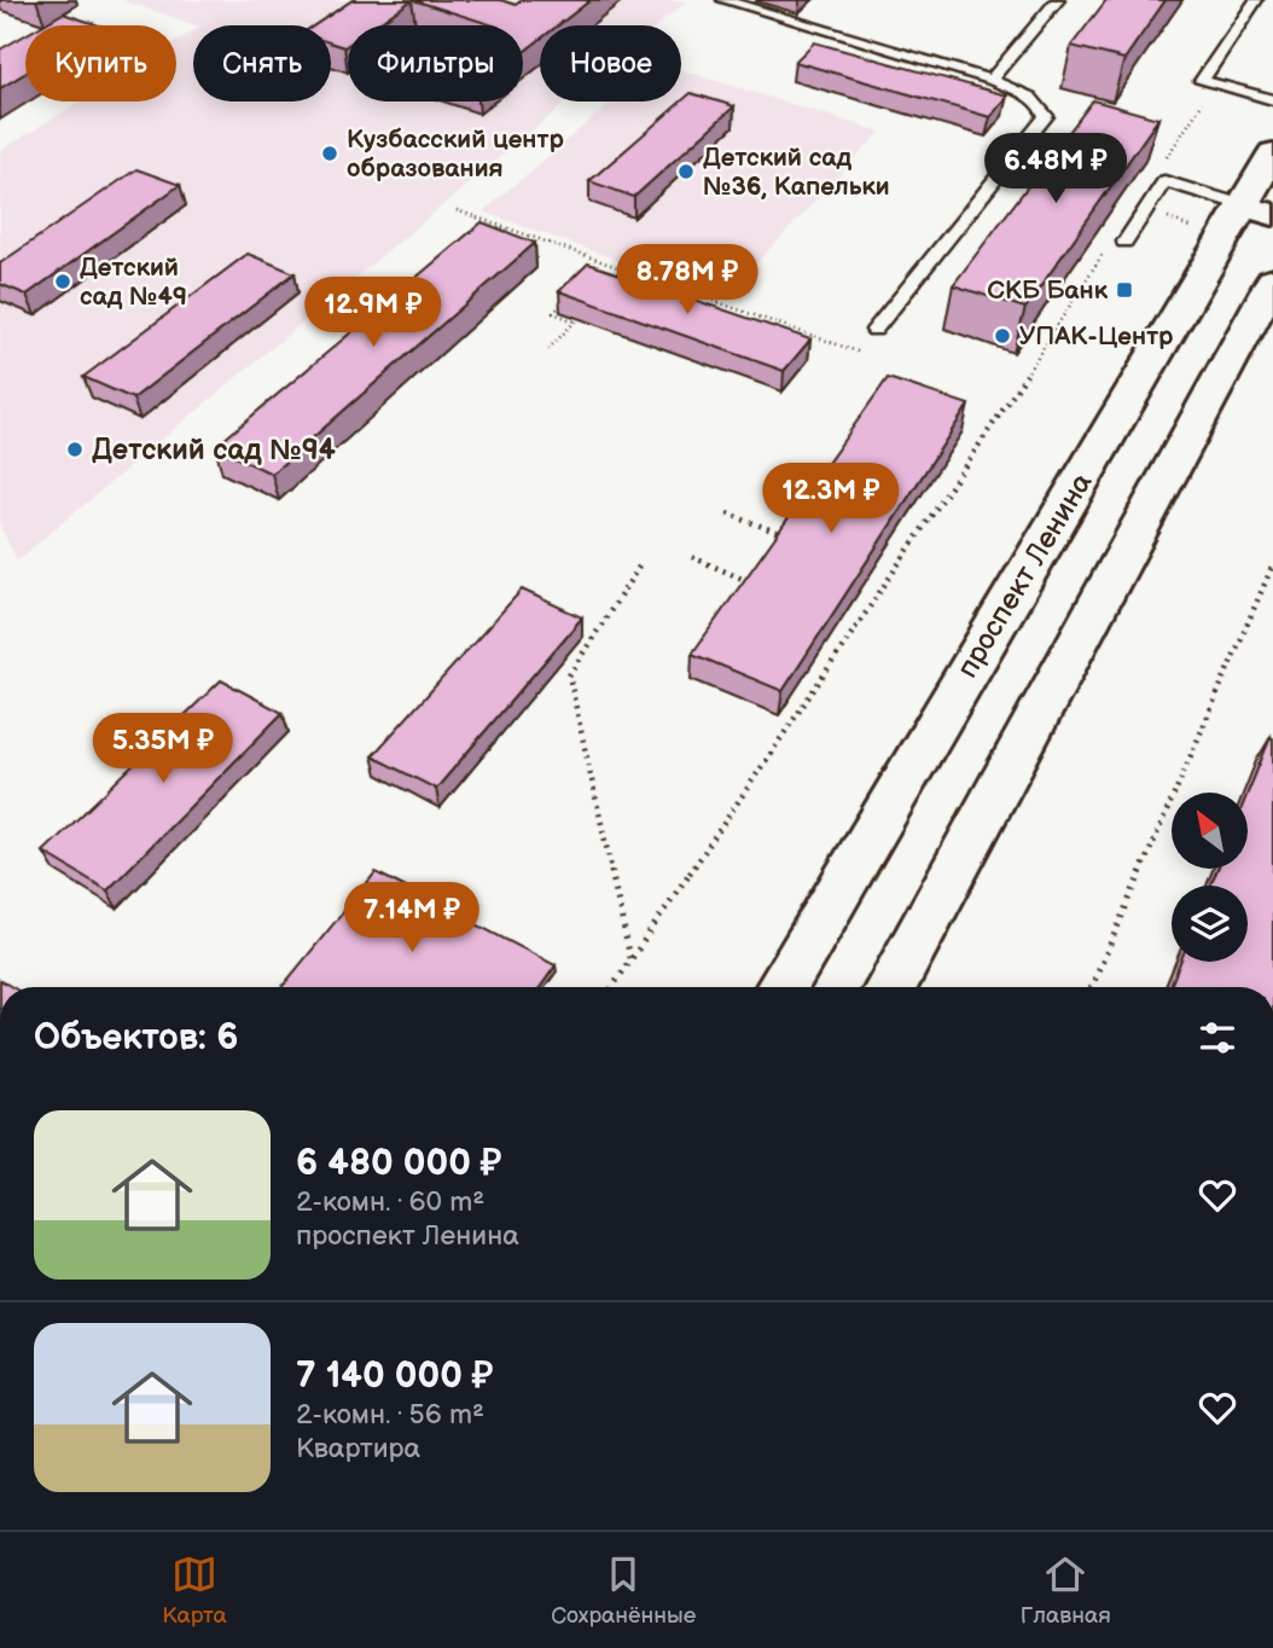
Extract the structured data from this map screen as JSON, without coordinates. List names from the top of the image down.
{
  "streets": {
    "main road": ["проспект Ленина"]
  },
  "places": {
    "other": [
      "Кузбасский центр образования",
      "Детский сад №36, Капельки",
      "Детский сад №49",
      "УПАК-Центр",
      "Детский сад №94"
    ],
    "transit": ["СКБ Банк"]
  },
  "north": "top left",
  "page": {
    "chip": [
      "Купить",
      "Снять",
      "Фильтры",
      "Новое"
    ],
    "price": [
      "6.48M ₽",
      "8.78M ₽",
      "12.9M ₽",
      "12.3M ₽",
      "5.35M ₽",
      "7.14M ₽"
    ],
    "heading": "Объектов: 6",
    "list": [
      {
        "name": "6 480 000 ₽",
        "note": "2-комн. · 60 m² · проспект Ленина"
      },
      {
        "name": "7 140 000 ₽",
        "note": "2-комн. · 56 m² · Квартира"
      }
    ],
    "tabs": ["Карта", "Сохранённые", "Главная"]
  }
}
